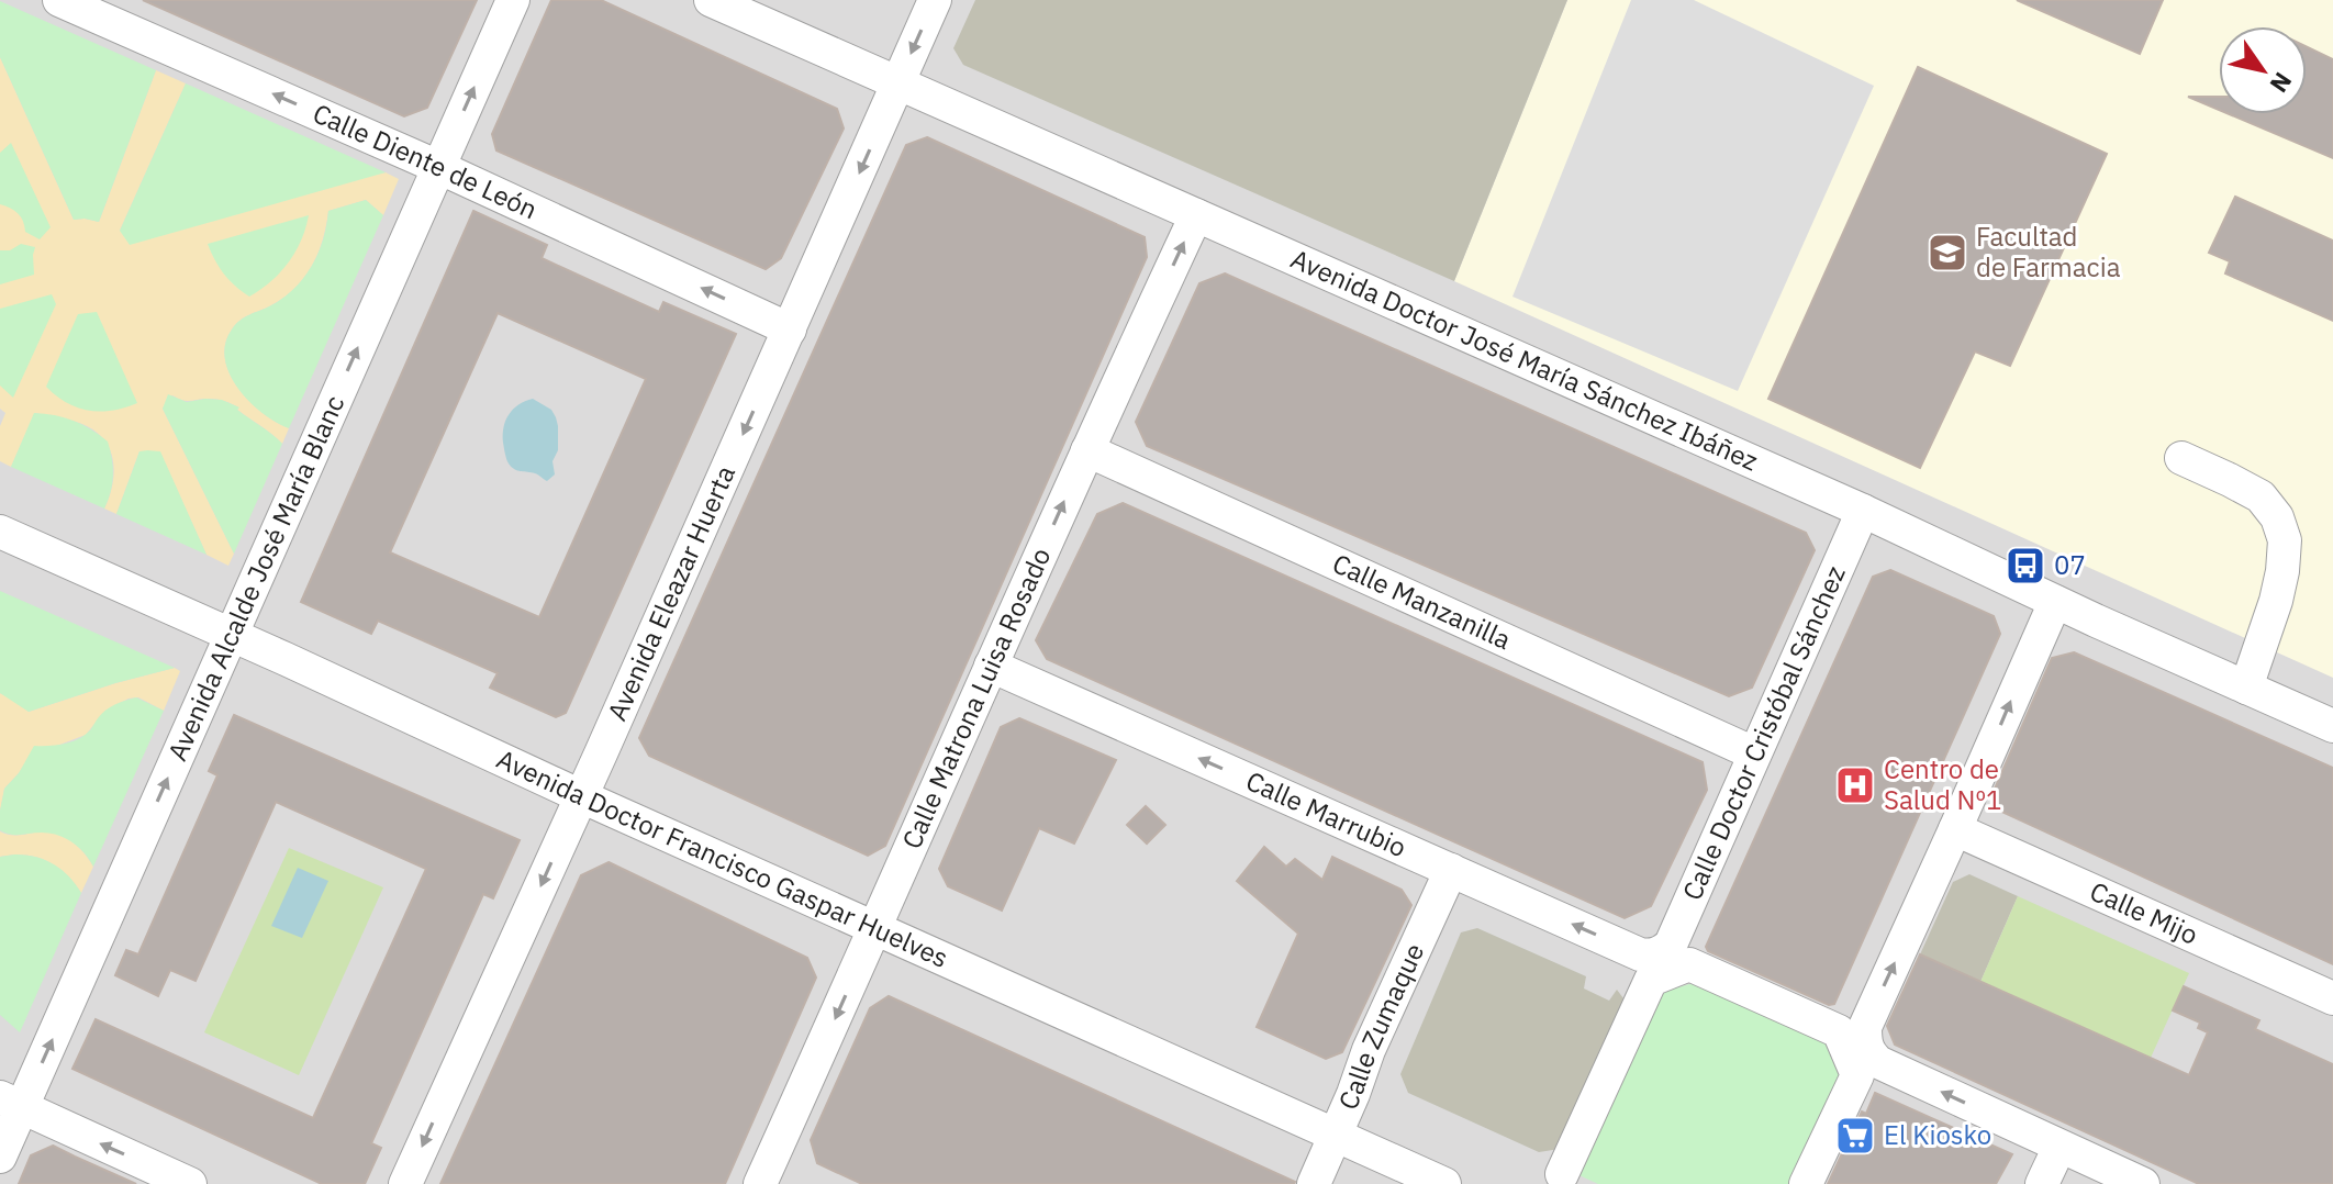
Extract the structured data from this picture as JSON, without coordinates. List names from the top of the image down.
{
  "streets": {
    "street": [
      "Calle Diente de León",
      "Avenida Doctor José María Sánchez Ibáñez",
      "Avenida Alcalde José María Blanc",
      "Avenida Eleazar Huerta",
      "Calle Manzanilla",
      "Calle Matrona Luisa Rosado",
      "Calle Doctor Cristóbal Sánchez",
      "Calle Marrubio",
      "Avenida Doctor Francisco Gaspar Huelves",
      "Calle Mijo",
      "Calle Zumaque"
    ]
  },
  "crossings": [
    ["Calle Diente de León", "Avenida Alcalde José María Blanc"],
    ["Calle Diente de León", "Avenida Eleazar Huerta"],
    ["Avenida Doctor José María Sánchez Ibáñez", "Avenida Eleazar Huerta"],
    ["Avenida Doctor José María Sánchez Ibáñez", "Calle Matrona Luisa Rosado"],
    ["Avenida Doctor José María Sánchez Ibáñez", "Calle Doctor Cristóbal Sánchez"],
    ["Avenida Alcalde José María Blanc", "Avenida Doctor Francisco Gaspar Huelves"],
    ["Avenida Eleazar Huerta", "Avenida Doctor Francisco Gaspar Huelves"],
    ["Calle Manzanilla", "Calle Matrona Luisa Rosado"],
    ["Calle Manzanilla", "Calle Doctor Cristóbal Sánchez"],
    ["Calle Matrona Luisa Rosado", "Calle Marrubio"],
    ["Calle Matrona Luisa Rosado", "Avenida Doctor Francisco Gaspar Huelves"],
    ["Calle Doctor Cristóbal Sánchez", "Calle Marrubio"],
    ["Calle Marrubio", "Calle Zumaque"],
    ["Avenida Doctor Francisco Gaspar Huelves", "Calle Zumaque"]
  ],
  "one_way": [
    "Calle Diente de León",
    "Avenida Alcalde José María Blanc",
    "Avenida Eleazar Huerta",
    "Calle Marrubio"
  ],
  "places": {
    "school or university": ["Facultad de Farmacia"],
    "bus stop": ["07"],
    "hospital": ["Centro de Salud Nº1"],
    "supermarket": ["El Kiosko"]
  },
  "north": "bottom right"
}
